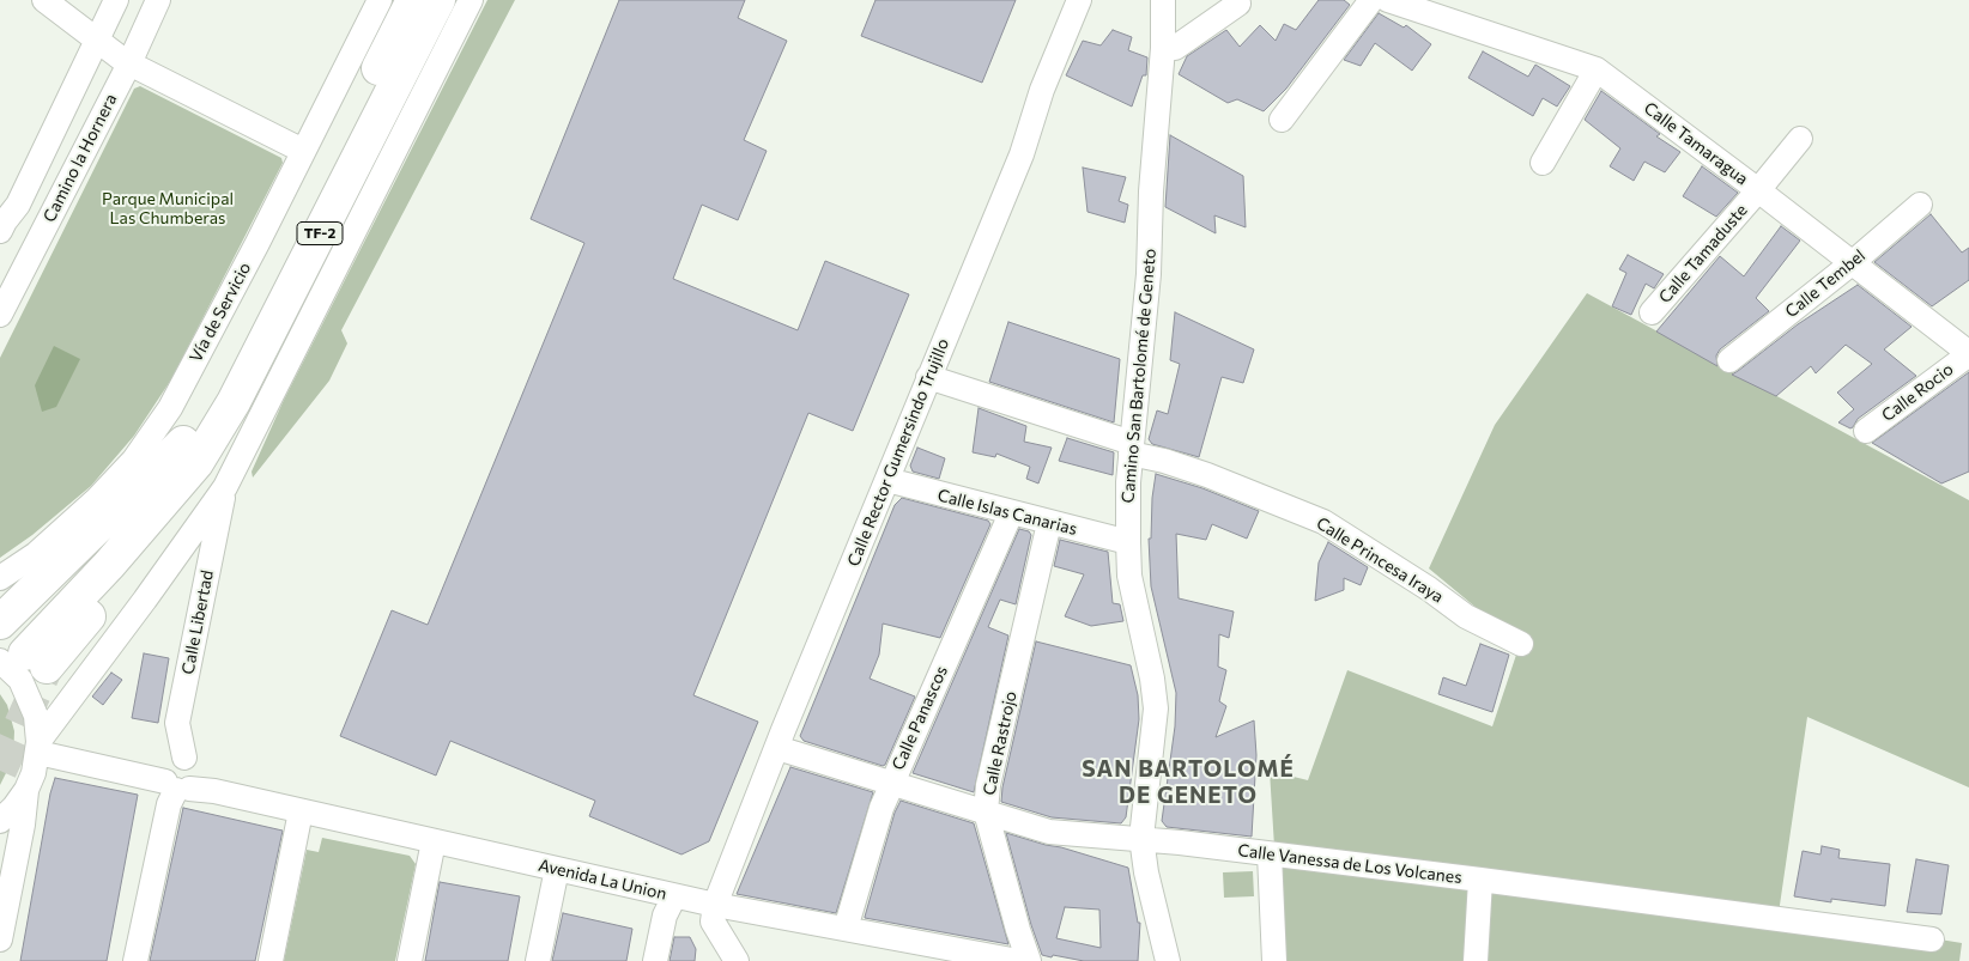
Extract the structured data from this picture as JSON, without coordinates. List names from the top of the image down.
{
  "streets": {
    "highway": ["TF-2"],
    "street": [
      "Calle Tamaragua",
      "Camino la Hornera",
      "Calle Tamaduste",
      "Calle Tembel",
      "Vía de Servicio",
      "Camino San Bartolomé de Geneto",
      "Calle Rocio",
      "Calle Rector Gumersindo Trujillo",
      "Calle Islas Canarias",
      "Calle Princesa Iraya",
      "Calle Libertad",
      "Calle Panascos",
      "Calle Rastrojo",
      "Calle Vanessa de Los Volcanes",
      "Avenida La Union"
    ]
  },
  "crossings": [
    ["Calle Tamaragua", "Calle Tamaduste"],
    ["Calle Tamaragua", "Calle Tembel"],
    ["Calle Tamaragua", "Calle Rocio"],
    ["Camino San Bartolomé de Geneto", "Calle Islas Canarias"],
    ["Camino San Bartolomé de Geneto", "Calle Princesa Iraya"],
    ["Camino San Bartolomé de Geneto", "Calle Vanessa de Los Volcanes"],
    ["Calle Rector Gumersindo Trujillo", "Calle Islas Canarias"],
    ["Calle Rector Gumersindo Trujillo", "Calle Princesa Iraya"],
    ["Calle Rector Gumersindo Trujillo", "Calle Vanessa de Los Volcanes"],
    ["Calle Rector Gumersindo Trujillo", "Avenida La Union"],
    ["Calle Islas Canarias", "Calle Panascos"],
    ["Calle Islas Canarias", "Calle Rastrojo"],
    ["Calle Libertad", "Avenida La Union"],
    ["Calle Panascos", "Calle Vanessa de Los Volcanes"],
    ["Calle Panascos", "Avenida La Union"],
    ["Calle Rastrojo", "Calle Vanessa de Los Volcanes"]
  ],
  "districts": ["SAN BARTOLOMÉ DE GENETO"],
  "parks": ["Parque Municipal Las Chumberas"]
}
